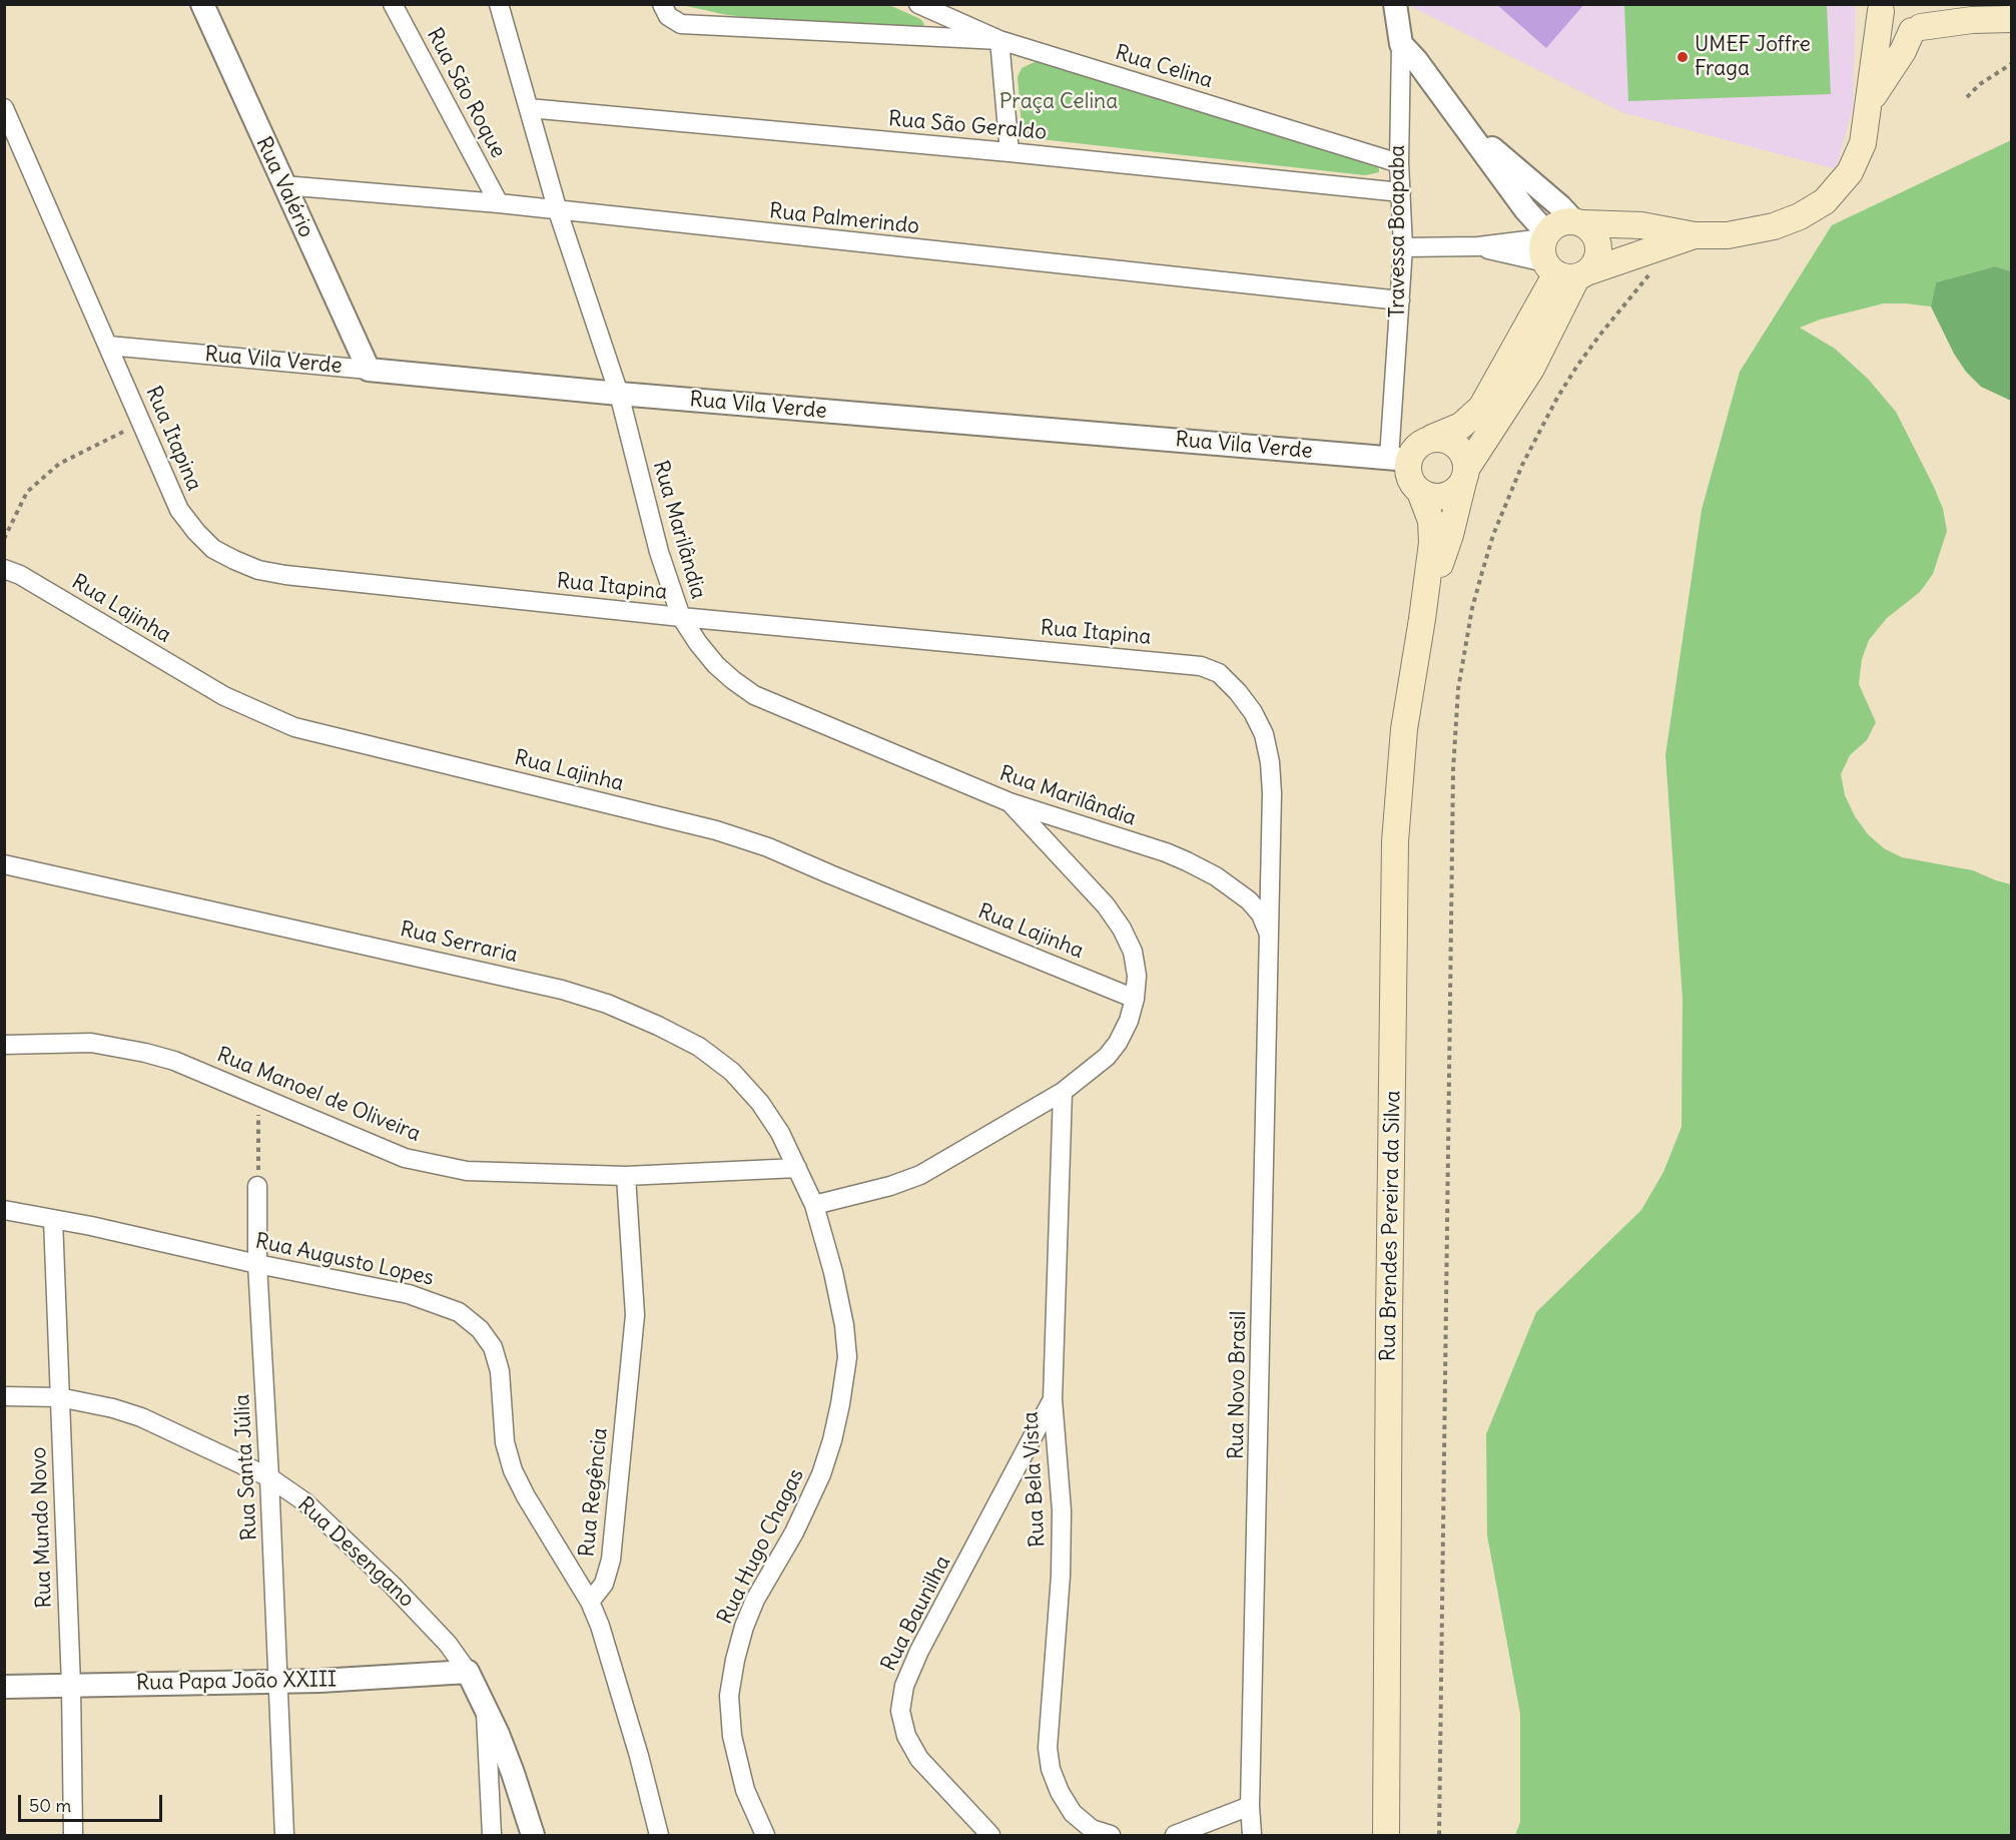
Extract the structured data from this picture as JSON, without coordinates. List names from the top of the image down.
{
  "streets": {
    "main road": ["Rua Brendes Pereira da Silva"],
    "street": [
      "Rua Celina",
      "Rua São Roque",
      "Rua São Geraldo",
      "Rua Valério",
      "Rua Palmerindo",
      "Travessa Boapaba",
      "Rua Vila Verde",
      "Rua Itapina",
      "Rua Marilândia",
      "Rua Lajinha",
      "Rua Serraria",
      "Rua Manoel de Oliveira",
      "Rua Augusto Lopes",
      "Rua Novo Brasil",
      "Rua Santa Júlia",
      "Rua Bela Vista",
      "Rua Regência",
      "Rua Mundo Novo",
      "Rua Hugo Chagas",
      "Rua Desengano",
      "Rua Baunilha",
      "Rua Papa João XXIII"
    ]
  },
  "crossings": [
    ["Rua Celina", "Travessa Boapaba"],
    ["Rua São Roque", "Rua Palmerindo"],
    ["Rua São Geraldo", "Travessa Boapaba"],
    ["Rua São Geraldo", "Rua Marilândia"],
    ["Rua Valério", "Rua Palmerindo"],
    ["Rua Valério", "Rua Vila Verde"],
    ["Rua Palmerindo", "Travessa Boapaba"],
    ["Rua Palmerindo", "Rua Marilândia"],
    ["Travessa Boapaba", "Rua Vila Verde"],
    ["Travessa Boapaba", "Rua Brendes Pereira da Silva"],
    ["Rua Vila Verde", "Rua Itapina"],
    ["Rua Vila Verde", "Rua Marilândia"],
    ["Rua Vila Verde", "Rua Brendes Pereira da Silva"],
    ["Rua Itapina", "Rua Marilândia"],
    ["Rua Itapina", "Rua Novo Brasil"],
    ["Rua Marilândia", "Rua Novo Brasil"],
    ["Rua Serraria", "Rua Manoel de Oliveira"],
    ["Rua Serraria", "Rua Hugo Chagas"],
    ["Rua Manoel de Oliveira", "Rua Regência"],
    ["Rua Augusto Lopes", "Rua Santa Júlia"],
    ["Rua Augusto Lopes", "Rua Regência"],
    ["Rua Augusto Lopes", "Rua Mundo Novo"],
    ["Rua Santa Júlia", "Rua Desengano"],
    ["Rua Santa Júlia", "Rua Papa João XXIII"],
    ["Rua Bela Vista", "Rua Baunilha"],
    ["Rua Mundo Novo", "Rua Desengano"],
    ["Rua Mundo Novo", "Rua Papa João XXIII"],
    ["Rua Desengano", "Rua Papa João XXIII"]
  ],
  "parks": ["Praça Celina"],
  "places": ["UMEF Joffre Fraga"],
  "scale_bar": "50 m"
}
